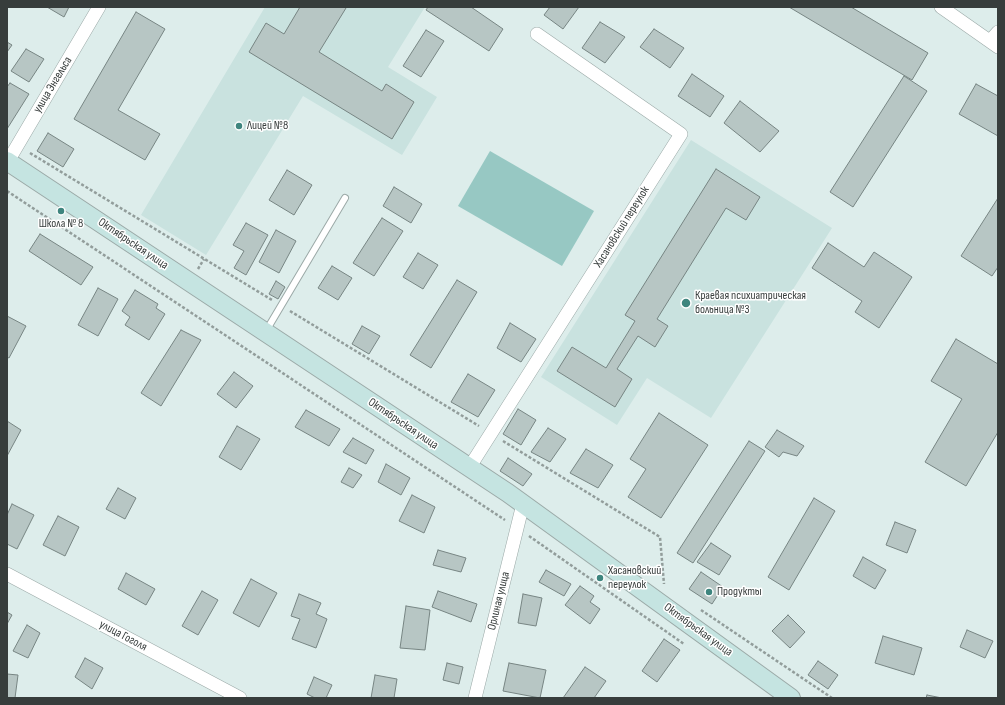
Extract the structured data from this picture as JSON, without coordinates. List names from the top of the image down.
{
  "streets": {
    "main road": ["Октябрьская улица"],
    "street": [
      "улица Энгельса",
      "Хасановский переулок",
      "Орлиная улица",
      "улица Гоголя"
    ]
  },
  "crossings": [
    ["улица Энгельса", "Октябрьская улица"],
    ["Хасановский переулок", "Октябрьская улица"],
    ["Октябрьская улица", "Орлиная улица"]
  ],
  "places": [
    "Лицей №8",
    "Школа № 8",
    "Краевая психиатрическая больница №3",
    "Хасановский переулок",
    "Продукты"
  ]
}
